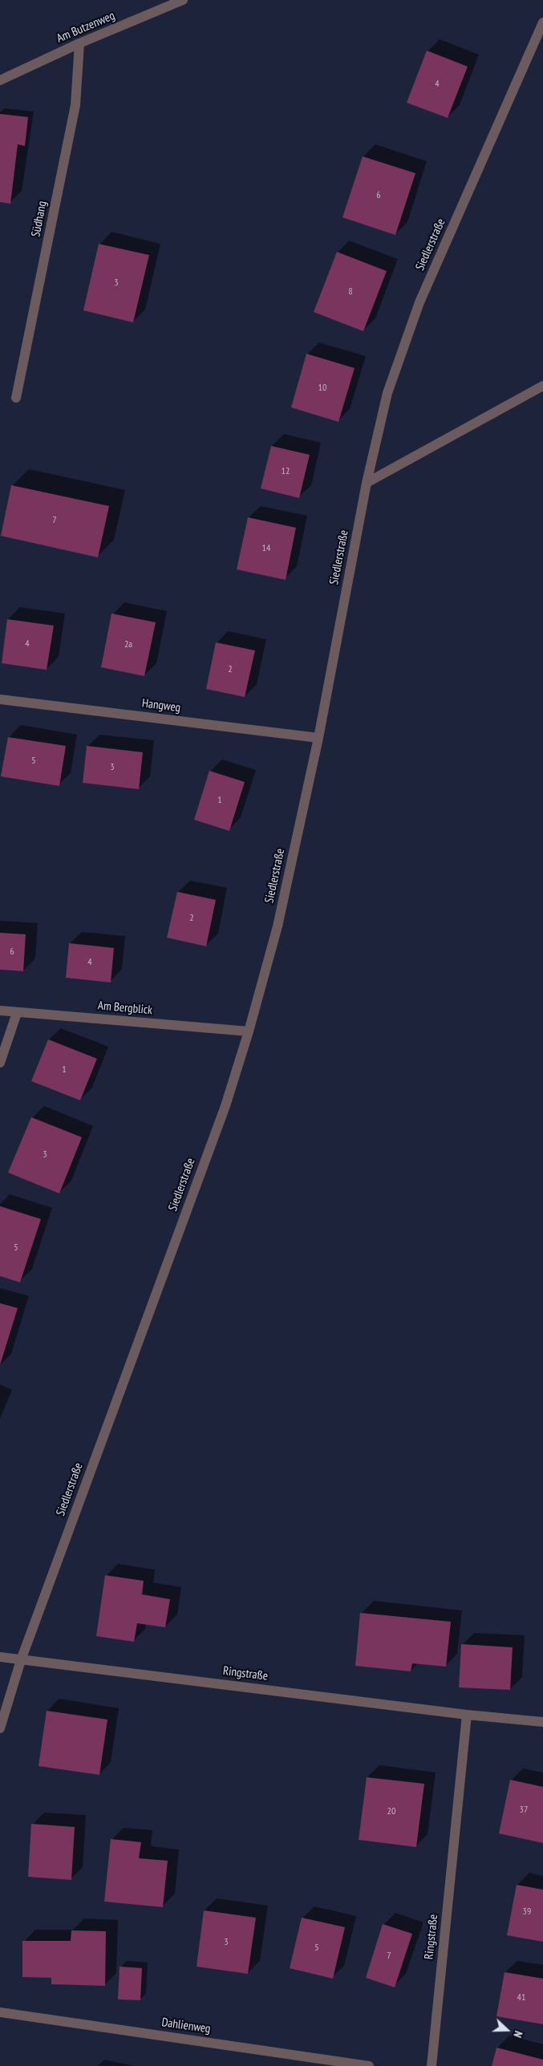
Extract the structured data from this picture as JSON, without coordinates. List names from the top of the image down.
{
  "streets": {
    "street": [
      "Am Butzenweg",
      "Südhang",
      "Siedlerstraße",
      "Hangweg",
      "Am Bergblick",
      "Ringstraße",
      "Dahlienweg"
    ]
  },
  "crossings": [
    ["Am Butzenweg", "Südhang"],
    ["Siedlerstraße", "Hangweg"],
    ["Siedlerstraße", "Am Bergblick"],
    ["Siedlerstraße", "Ringstraße"]
  ],
  "house_numbers": [
    "4",
    "6",
    "3",
    "8",
    "10",
    "12",
    "7",
    "14",
    "4",
    "2a",
    "2",
    "5",
    "3",
    "1",
    "2",
    "6",
    "4",
    "1",
    "3",
    "5",
    "37",
    "20",
    "39",
    "3",
    "5",
    "7",
    "41"
  ],
  "north": "right"
}
